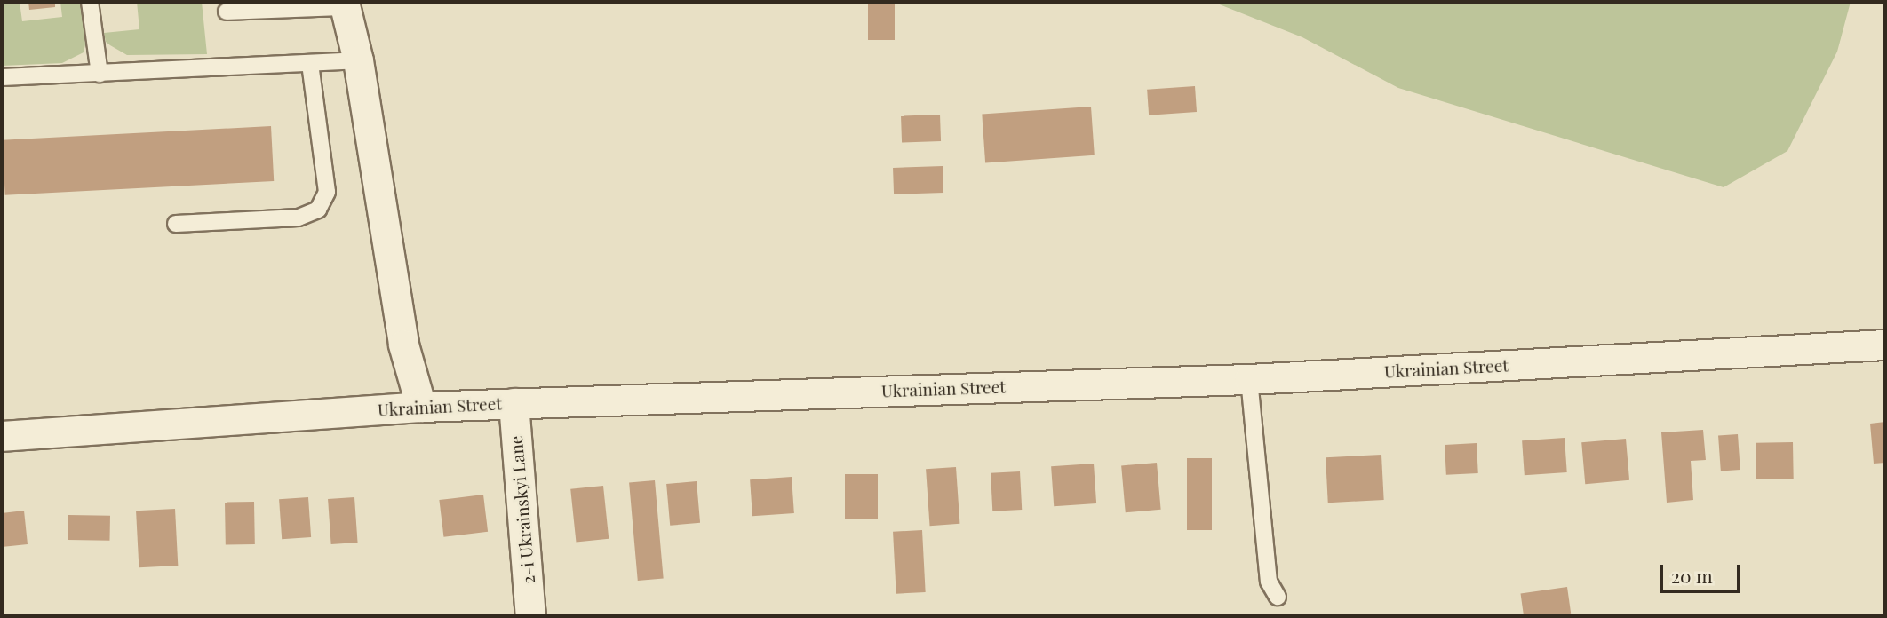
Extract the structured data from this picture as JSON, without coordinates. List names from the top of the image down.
{
  "streets": {
    "street": ["Ukrainian Street", "2-i Ukrainskyi Lane"]
  },
  "crossings": [
    ["Ukrainian Street", "2-i Ukrainskyi Lane"]
  ],
  "scale_bar": "20 m"
}
